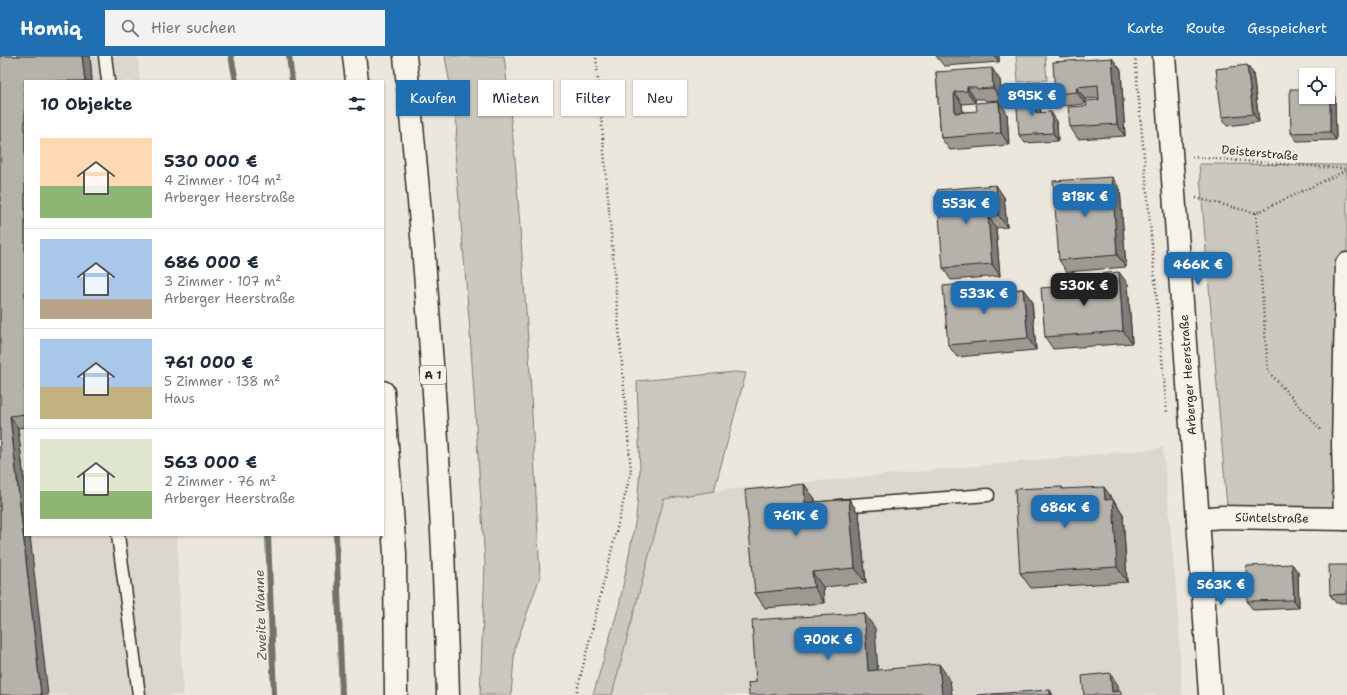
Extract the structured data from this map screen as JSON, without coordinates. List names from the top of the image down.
{
  "streets": {
    "main road": ["A 1", "Arberger Heerstraße", "Süntelstraße"],
    "path": ["Deisterstraße"]
  },
  "crossings": [
    ["Deisterstraße", "Arberger Heerstraße"],
    ["Arberger Heerstraße", "Süntelstraße"]
  ],
  "water": ["Zweite Wanne"],
  "page": {
    "header": "Homiq",
    "search": "Hier suchen",
    "nav": ["Karte", "Route", "Gespeichert"],
    "chip": [
      "Kaufen",
      "Mieten",
      "Filter",
      "Neu"
    ],
    "heading": "10 Objekte",
    "price": [
      "895K €",
      "818K €",
      "553K €",
      "466K €",
      "530K €",
      "533K €",
      "686K €",
      "761K €",
      "563K €",
      "700K €"
    ],
    "list": [
      {
        "name": "530 000 €",
        "note": "4 Zimmer · 104 m² · Arberger Heerstraße"
      },
      {
        "name": "686 000 €",
        "note": "3 Zimmer · 107 m² · Arberger Heerstraße"
      },
      {
        "name": "761 000 €",
        "note": "5 Zimmer · 138 m² · Haus"
      },
      {
        "name": "563 000 €",
        "note": "2 Zimmer · 76 m² · Arberger Heerstraße"
      }
    ]
  }
}
